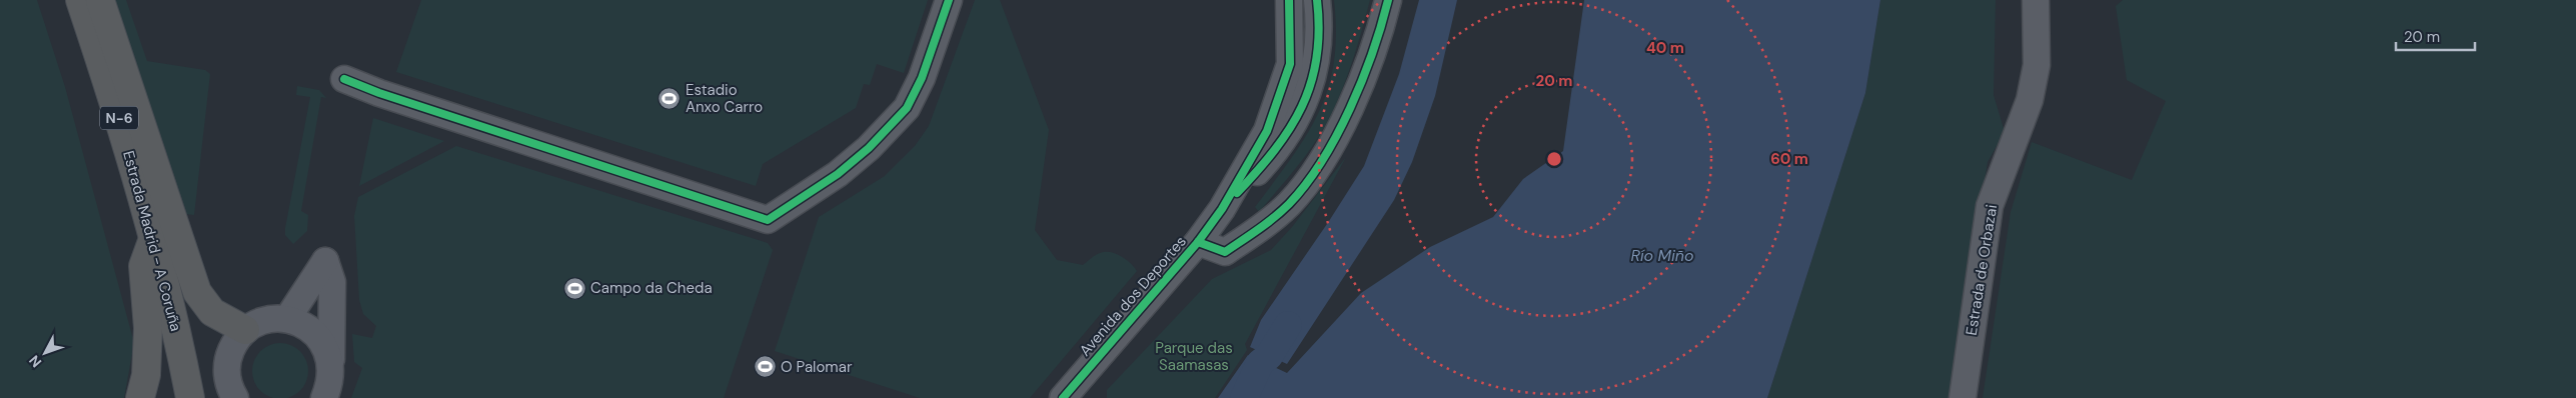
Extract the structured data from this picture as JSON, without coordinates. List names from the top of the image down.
{
  "streets": {
    "highway": ["N-6", "Estrada Madrid - A Coruña"],
    "street": ["Estrada de Orbazai", "Avenida dos Deportes"]
  },
  "water": ["Río Miño"],
  "parks": ["Parque das Saamasas"],
  "places": {
    "sports": ["Estadio Anxo Carro", "Campo da Cheda", "O Palomar"]
  },
  "scale_bar": "20 m",
  "north": "bottom left",
  "rings": ["40 m", "20 m", "60 m"]
}
